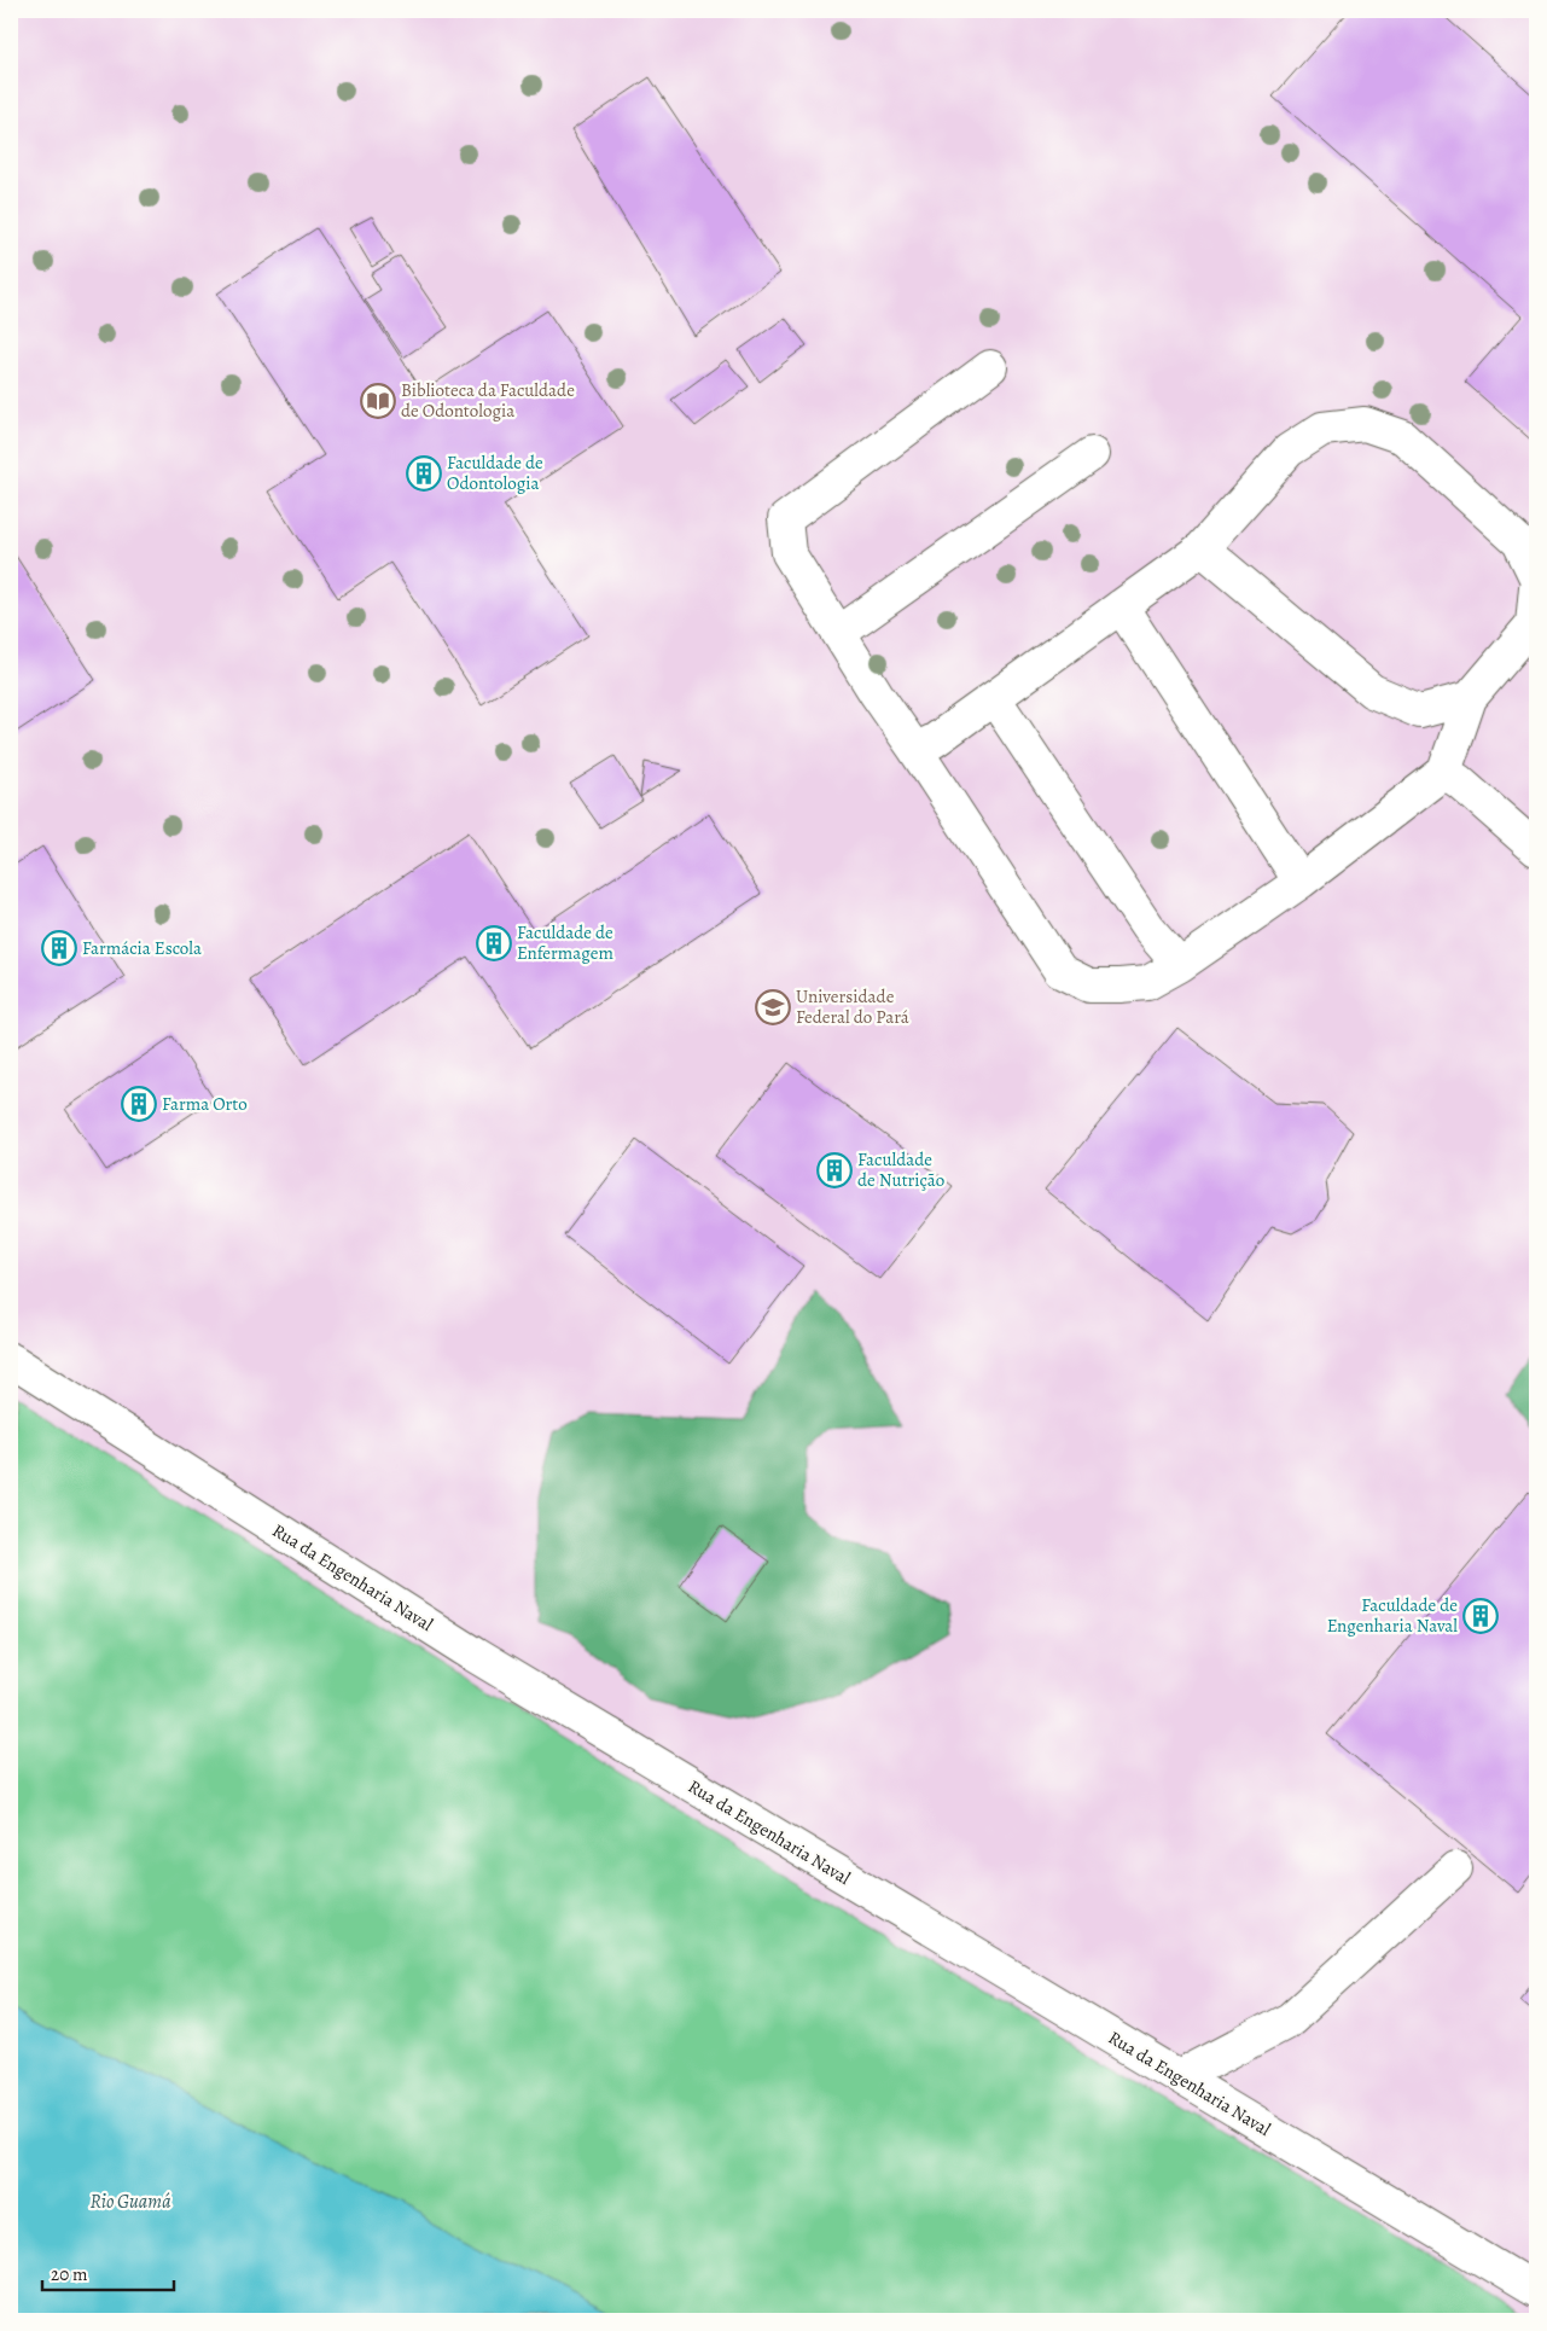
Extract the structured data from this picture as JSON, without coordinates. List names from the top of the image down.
{
  "streets": {
    "lane": ["Rua da Engenharia Naval"]
  },
  "water": ["Rio Guamá"],
  "places": {
    "library": ["Biblioteca da Faculdade de Odontologia"],
    "building": [
      "Faculdade de Odontologia",
      "Faculdade de Enfermagem",
      "Farmácia Escola",
      "Farma Orto",
      "Faculdade de Nutrição",
      "Faculdade de Engenharia Naval"
    ],
    "school or university": ["Universidade Federal do Pará"]
  },
  "scale_bar": "20 m"
}
